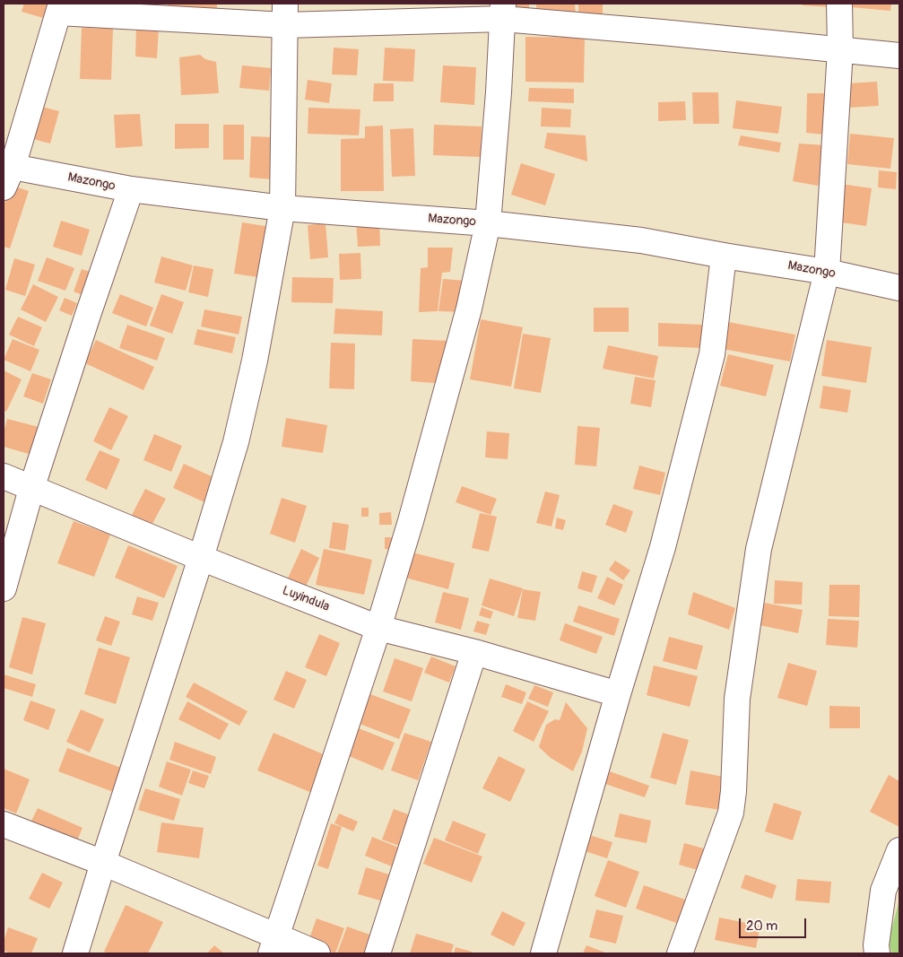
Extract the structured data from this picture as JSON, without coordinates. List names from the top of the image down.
{
  "streets": {
    "street": ["Mazongo", "Luyindula"]
  },
  "scale_bar": "20 m"
}
